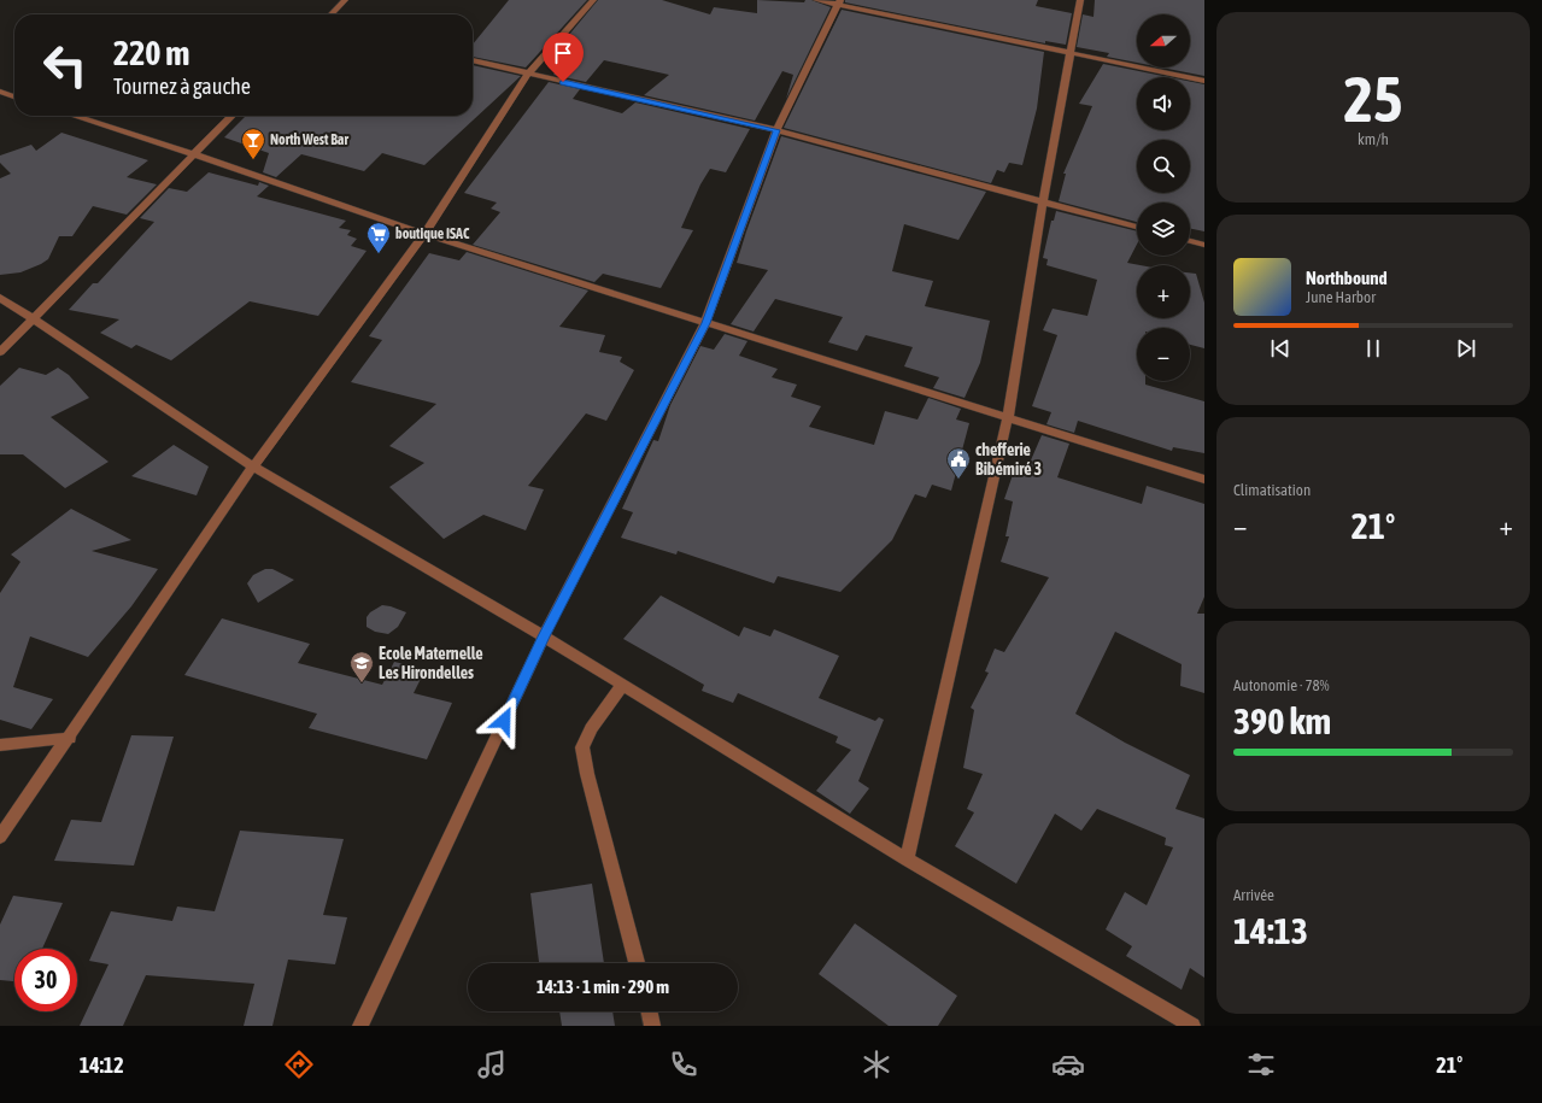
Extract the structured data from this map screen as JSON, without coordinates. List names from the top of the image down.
{
  "places": {
    "bar": ["North West Bar"],
    "supermarket": ["boutique ISAC"],
    "public building": ["chefferie Bibémiré 3"],
    "school or university": ["Ecole Maternelle Les Hirondelles"]
  },
  "north": "left",
  "page": {
    "tile": [
      ["25", "km/h"],
      "Climatisation",
      ["Autonomie · 78%", "390 km"],
      ["Arrivée", "14:13"]
    ],
    "map_buttons": ["+", "−"],
    "turn": ["220 m", "Tournez à gauche"],
    "song": ["Northbound", "June Harbor"],
    "heat": ["−", "21°", "+"],
    "limit": "30",
    "trip": "14:13 · 1 min · 290 m",
    "tabs": ["14:12", "21°"]
  }
}
